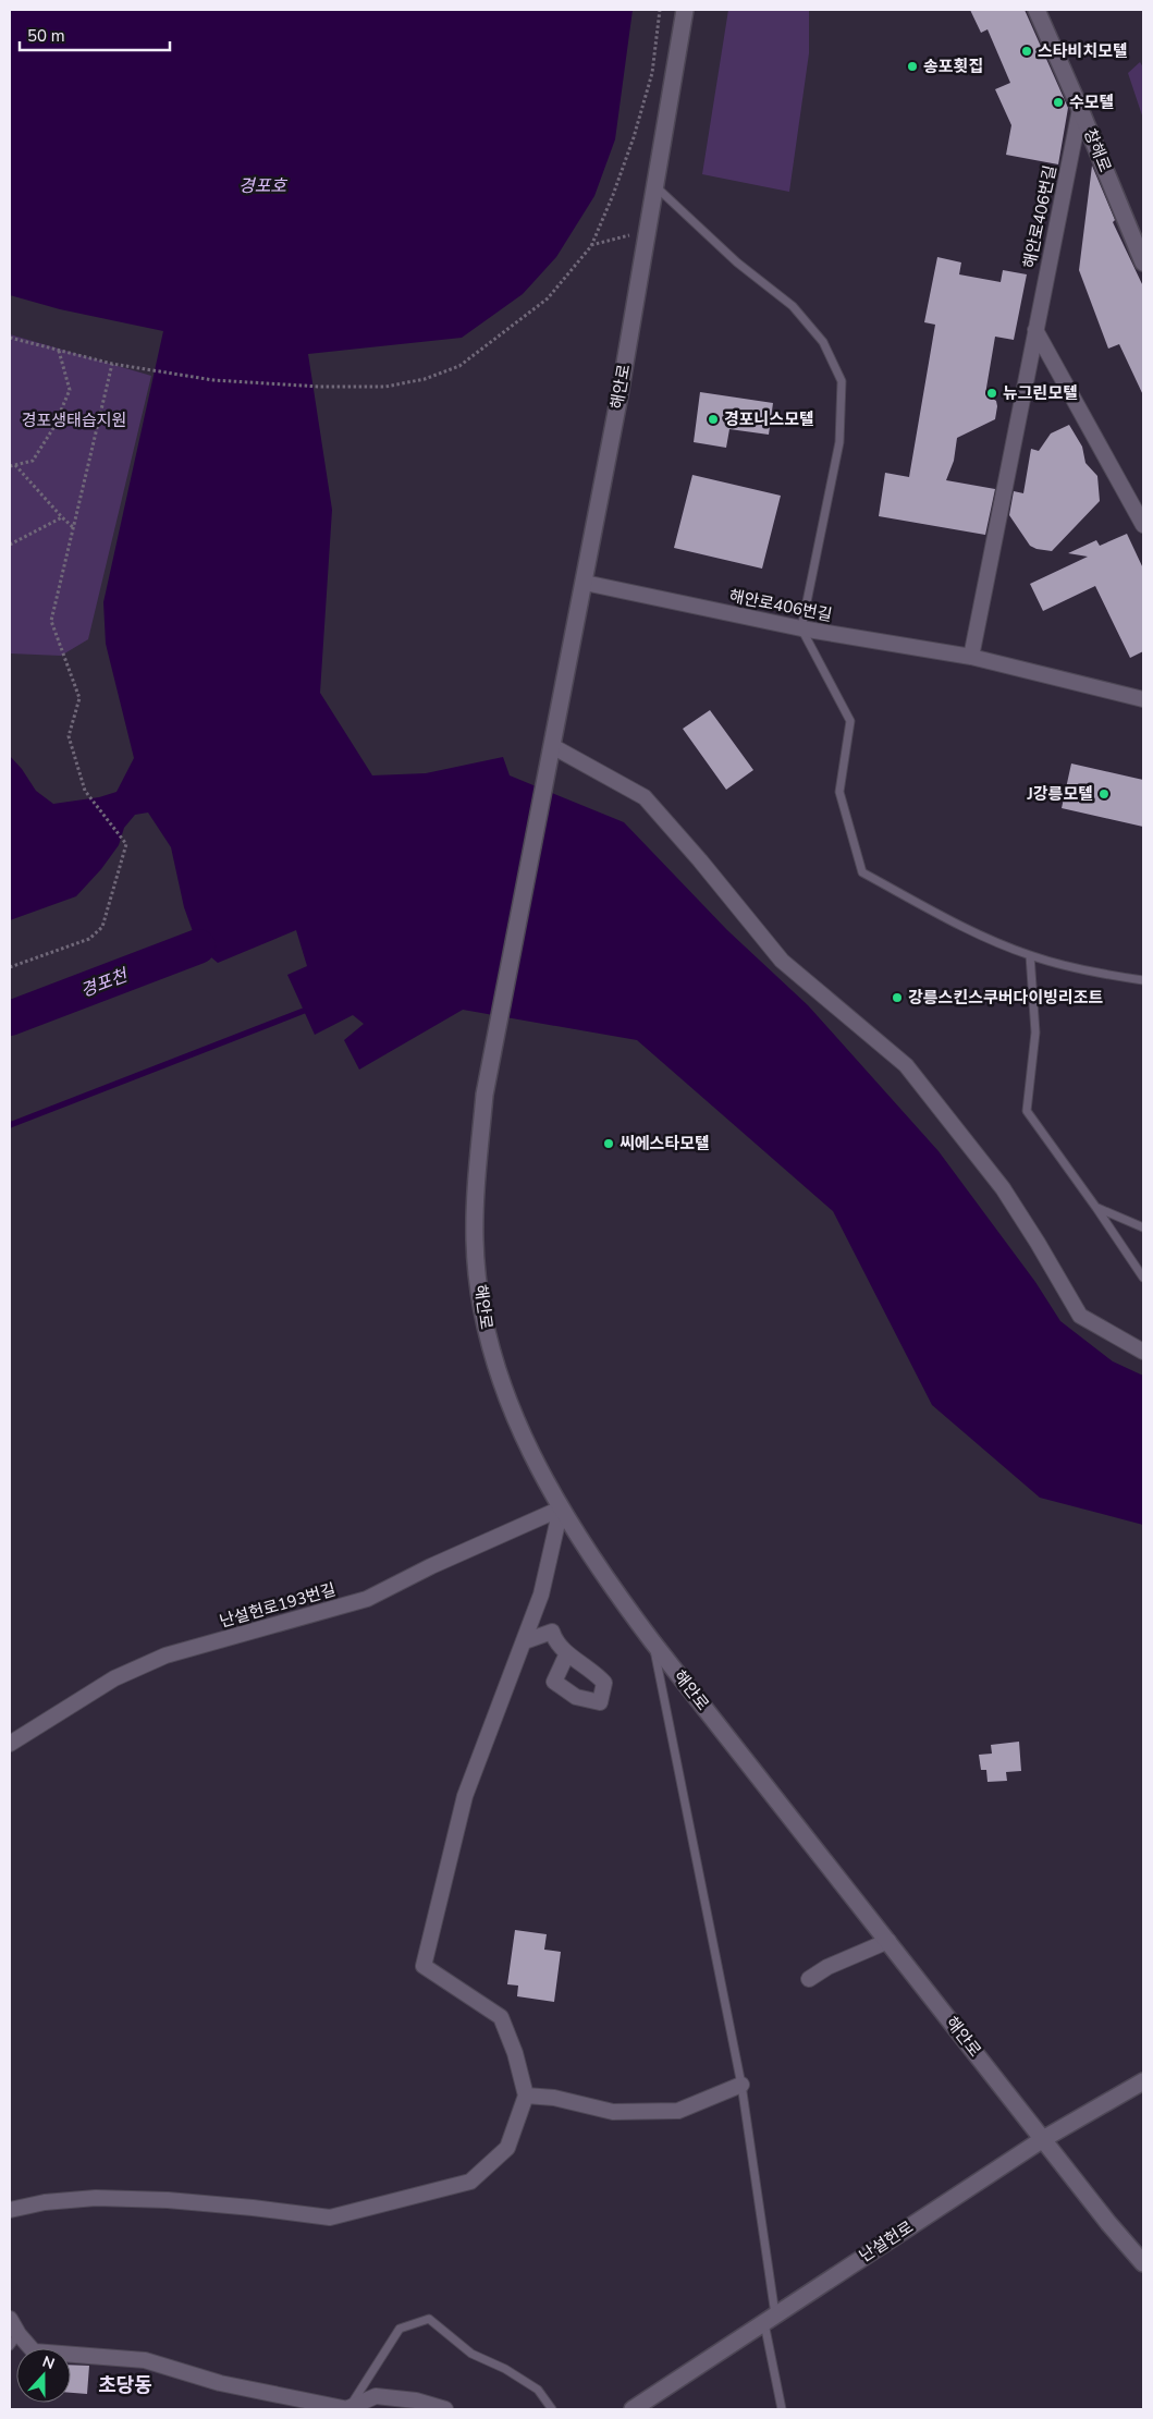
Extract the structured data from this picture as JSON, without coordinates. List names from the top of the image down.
{
  "streets": {
    "street": [
      "창해로",
      "해안로406번길",
      "해안로",
      "난설헌로193번길",
      "난설헌로"
    ]
  },
  "crossings": [
    ["창해로", "해안로406번길"],
    ["해안로406번길", "해안로"],
    ["해안로", "난설헌로193번길"],
    ["해안로", "난설헌로"]
  ],
  "districts": ["초당동"],
  "water": ["경포호", "경포천"],
  "parks": ["경포생태습지원"],
  "places": [
    "스타비치모텔",
    "송포횟집",
    "수모텔",
    "뉴그린모텔",
    "경포니스모텔",
    "J강릉모텔",
    "강릉스킨스쿠버다이빙리조트",
    "씨에스타모텔"
  ],
  "scale_bar": "50 m",
  "north": "top"
}
